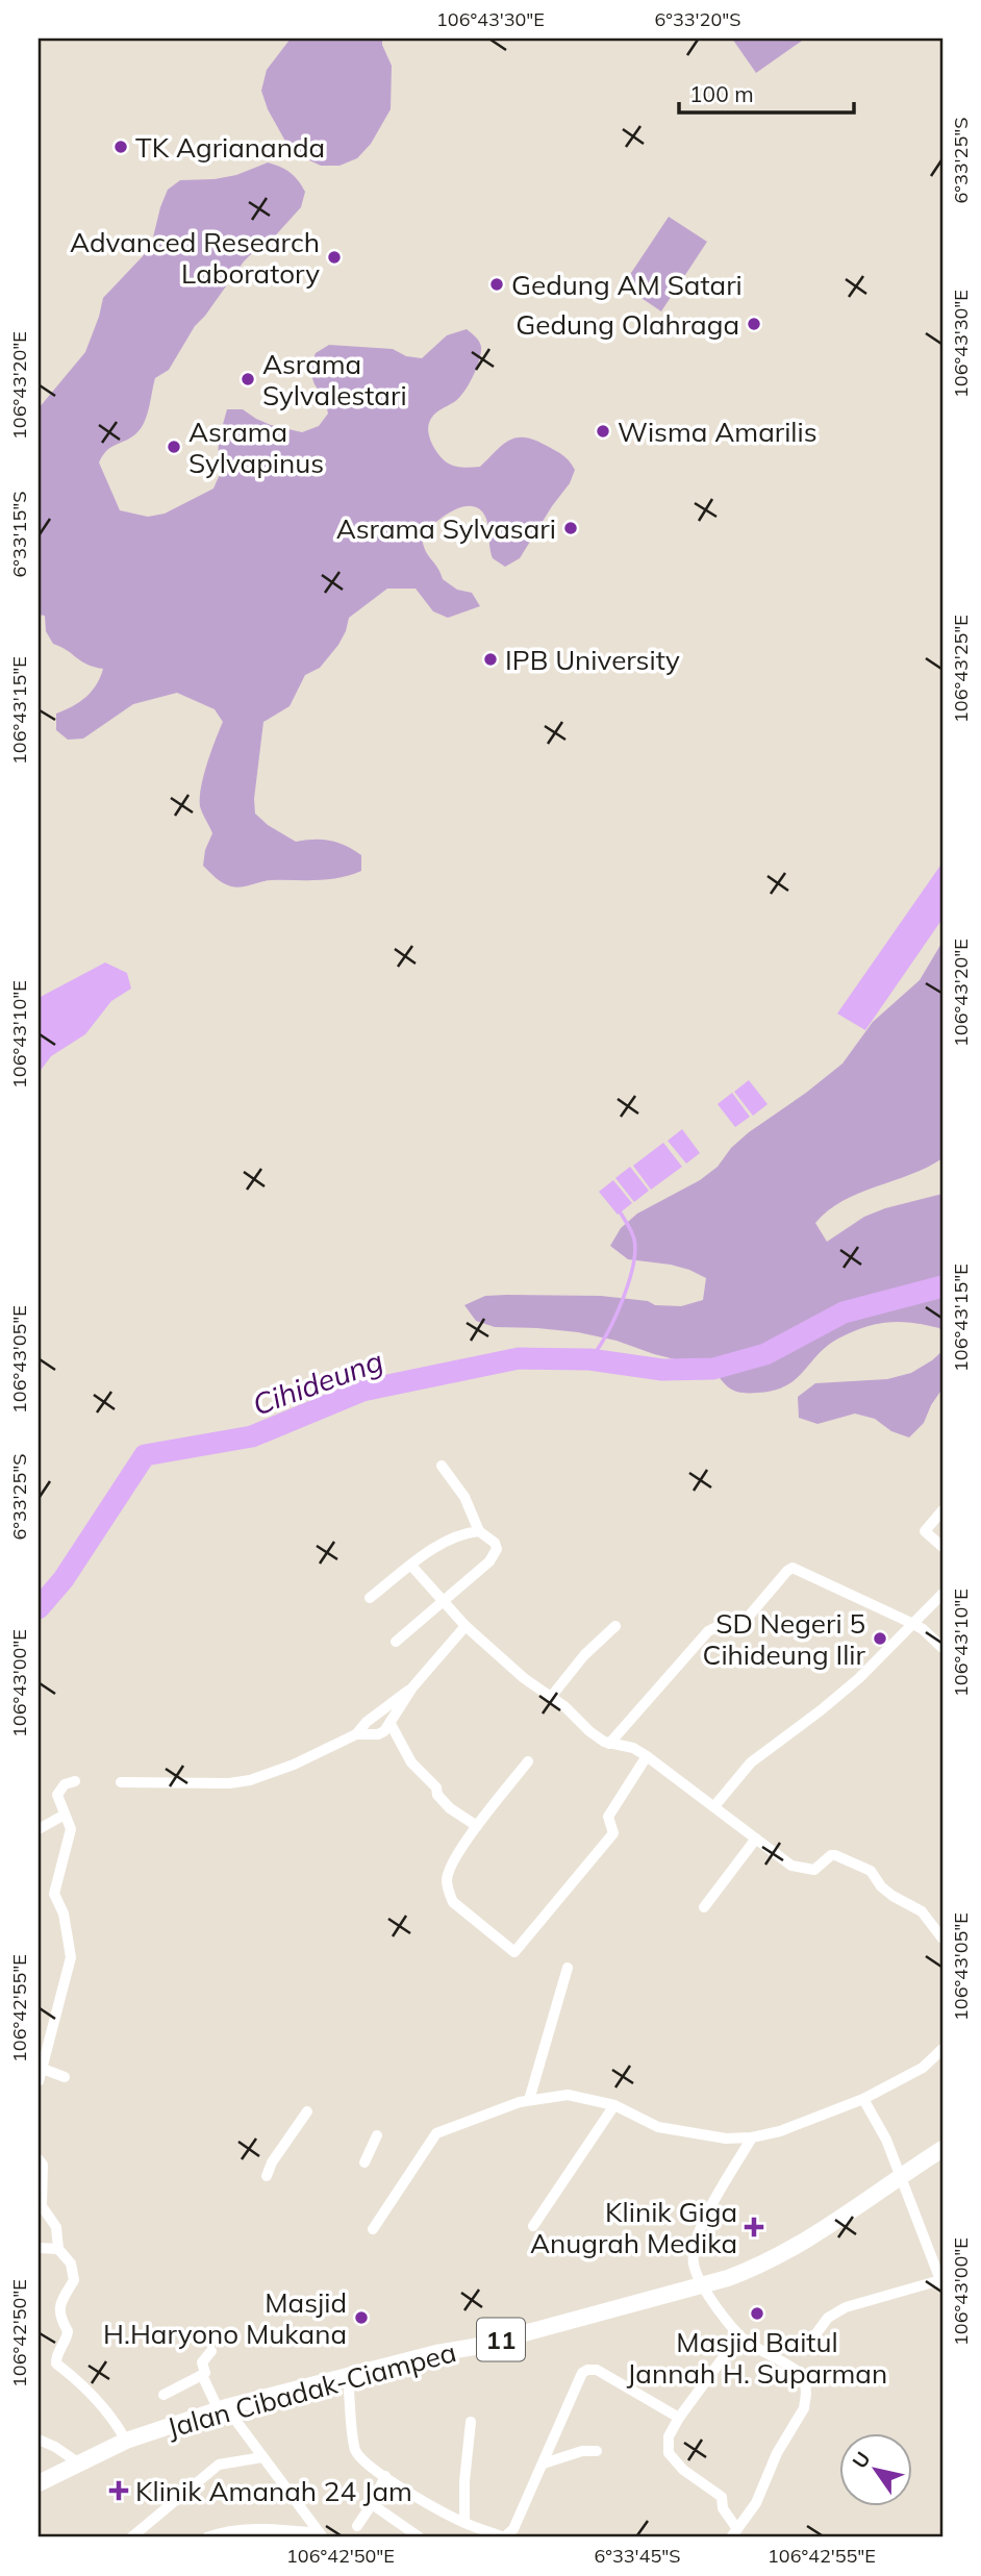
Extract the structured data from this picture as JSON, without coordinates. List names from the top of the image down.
{
  "streets": {
    "highway": ["11", "Jalan Cibadak-Ciampea"]
  },
  "water": ["Cihideung"],
  "places": {
    "other": [
      "TK Agriananda",
      "Advanced Research Laboratory",
      "Gedung AM Satari",
      "Gedung Olahraga",
      "Asrama Sylvalestari",
      "Wisma Amarilis",
      "Asrama Sylvapinus",
      "Asrama Sylvasari",
      "IPB University",
      "SD Negeri 5 Cihideung Ilir",
      "Masjid Baitul Jannah H. Suparman",
      "Masjid H.Haryono Mukana"
    ],
    "health": ["Klinik Giga Anugrah Medika", "Klinik Amanah 24 Jam"]
  },
  "scale_bar": "100 m",
  "north": "top left",
  "coordinates": [
    "106°43'30\"E",
    "6°33'20\"S",
    "6°33'25\"S",
    "106°43'20\"E",
    "6°33'15\"S",
    "106°43'25\"E",
    "106°43'15\"E",
    "106°43'10\"E",
    "106°43'05\"E",
    "106°43'00\"E",
    "106°42'55\"E",
    "106°42'50\"E",
    "6°33'45\"S"
  ]
}
